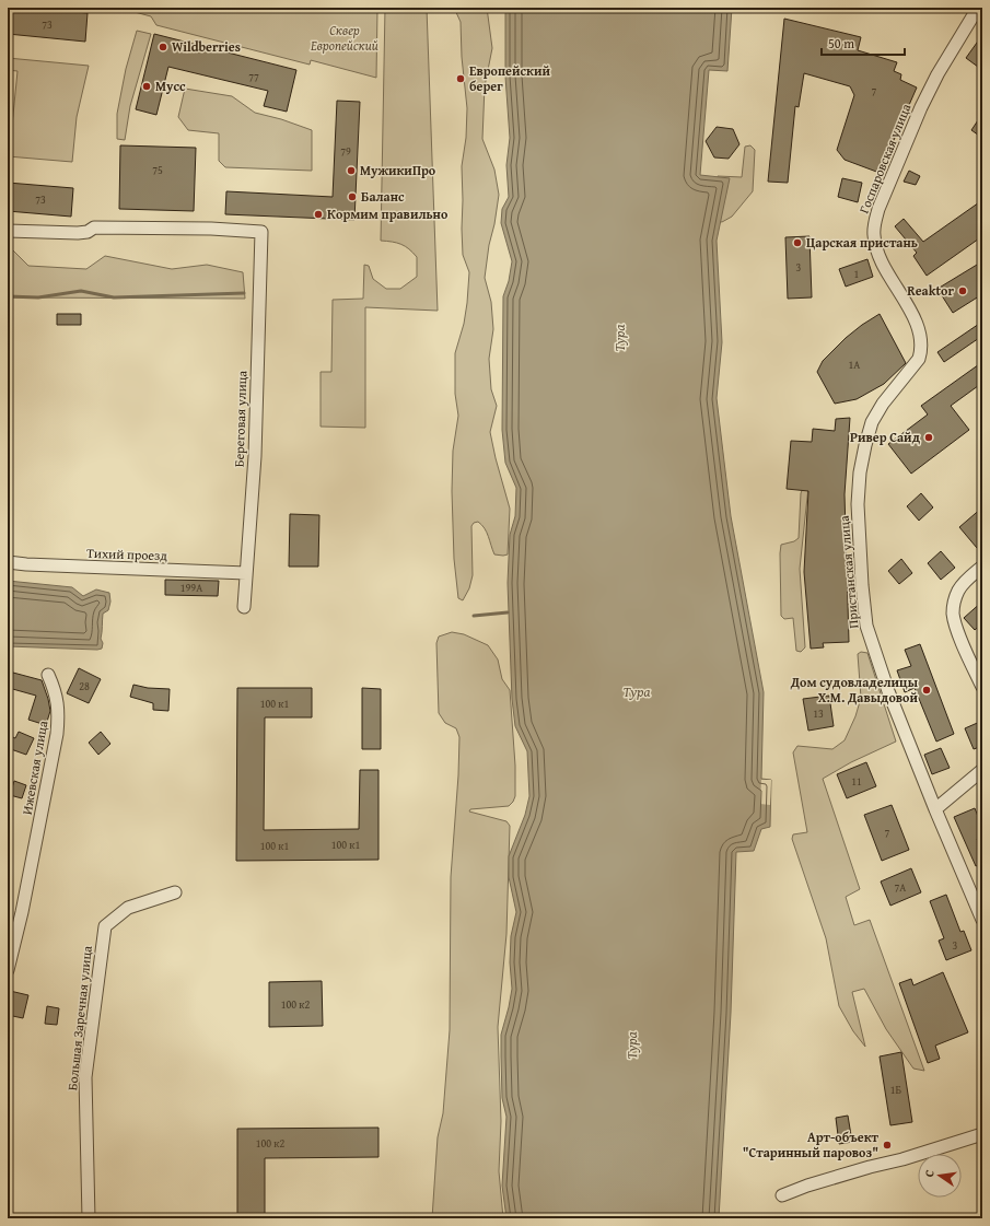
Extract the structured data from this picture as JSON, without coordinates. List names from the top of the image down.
{
  "streets": {
    "street": [
      "Госпаровская улица",
      "Береговая улица",
      "Тихий проезд",
      "Пристанская улица",
      "Ижевская улица",
      "Большая Заречная улица"
    ]
  },
  "crossings": [
    ["Госпаровская улица", "Пристанская улица"],
    ["Береговая улица", "Тихий проезд"]
  ],
  "water": ["Тура"],
  "parks": ["Сквер Европейский"],
  "places": [
    "Wildberries",
    "Европейский берег",
    "Мусс",
    "МужикиПро",
    "Баланс",
    "Кормим правильно",
    "Царская пристань",
    "Reaktor",
    "Ривер Сайд",
    "Дом судовладелицы Х.М. Давыдовой",
    "Арт-объект \"Старинный паровоз\""
  ],
  "house_numbers": [
    "73",
    "77",
    "7",
    "79",
    "75",
    "73",
    "3",
    "1",
    "1А",
    "199А",
    "28",
    "100 к1",
    "13",
    "11",
    "7",
    "100 к1",
    "100 к1",
    "7А",
    "3",
    "100 к2",
    "1Б",
    "100 к2"
  ],
  "scale_bar": "50 m",
  "north": "left"
}
